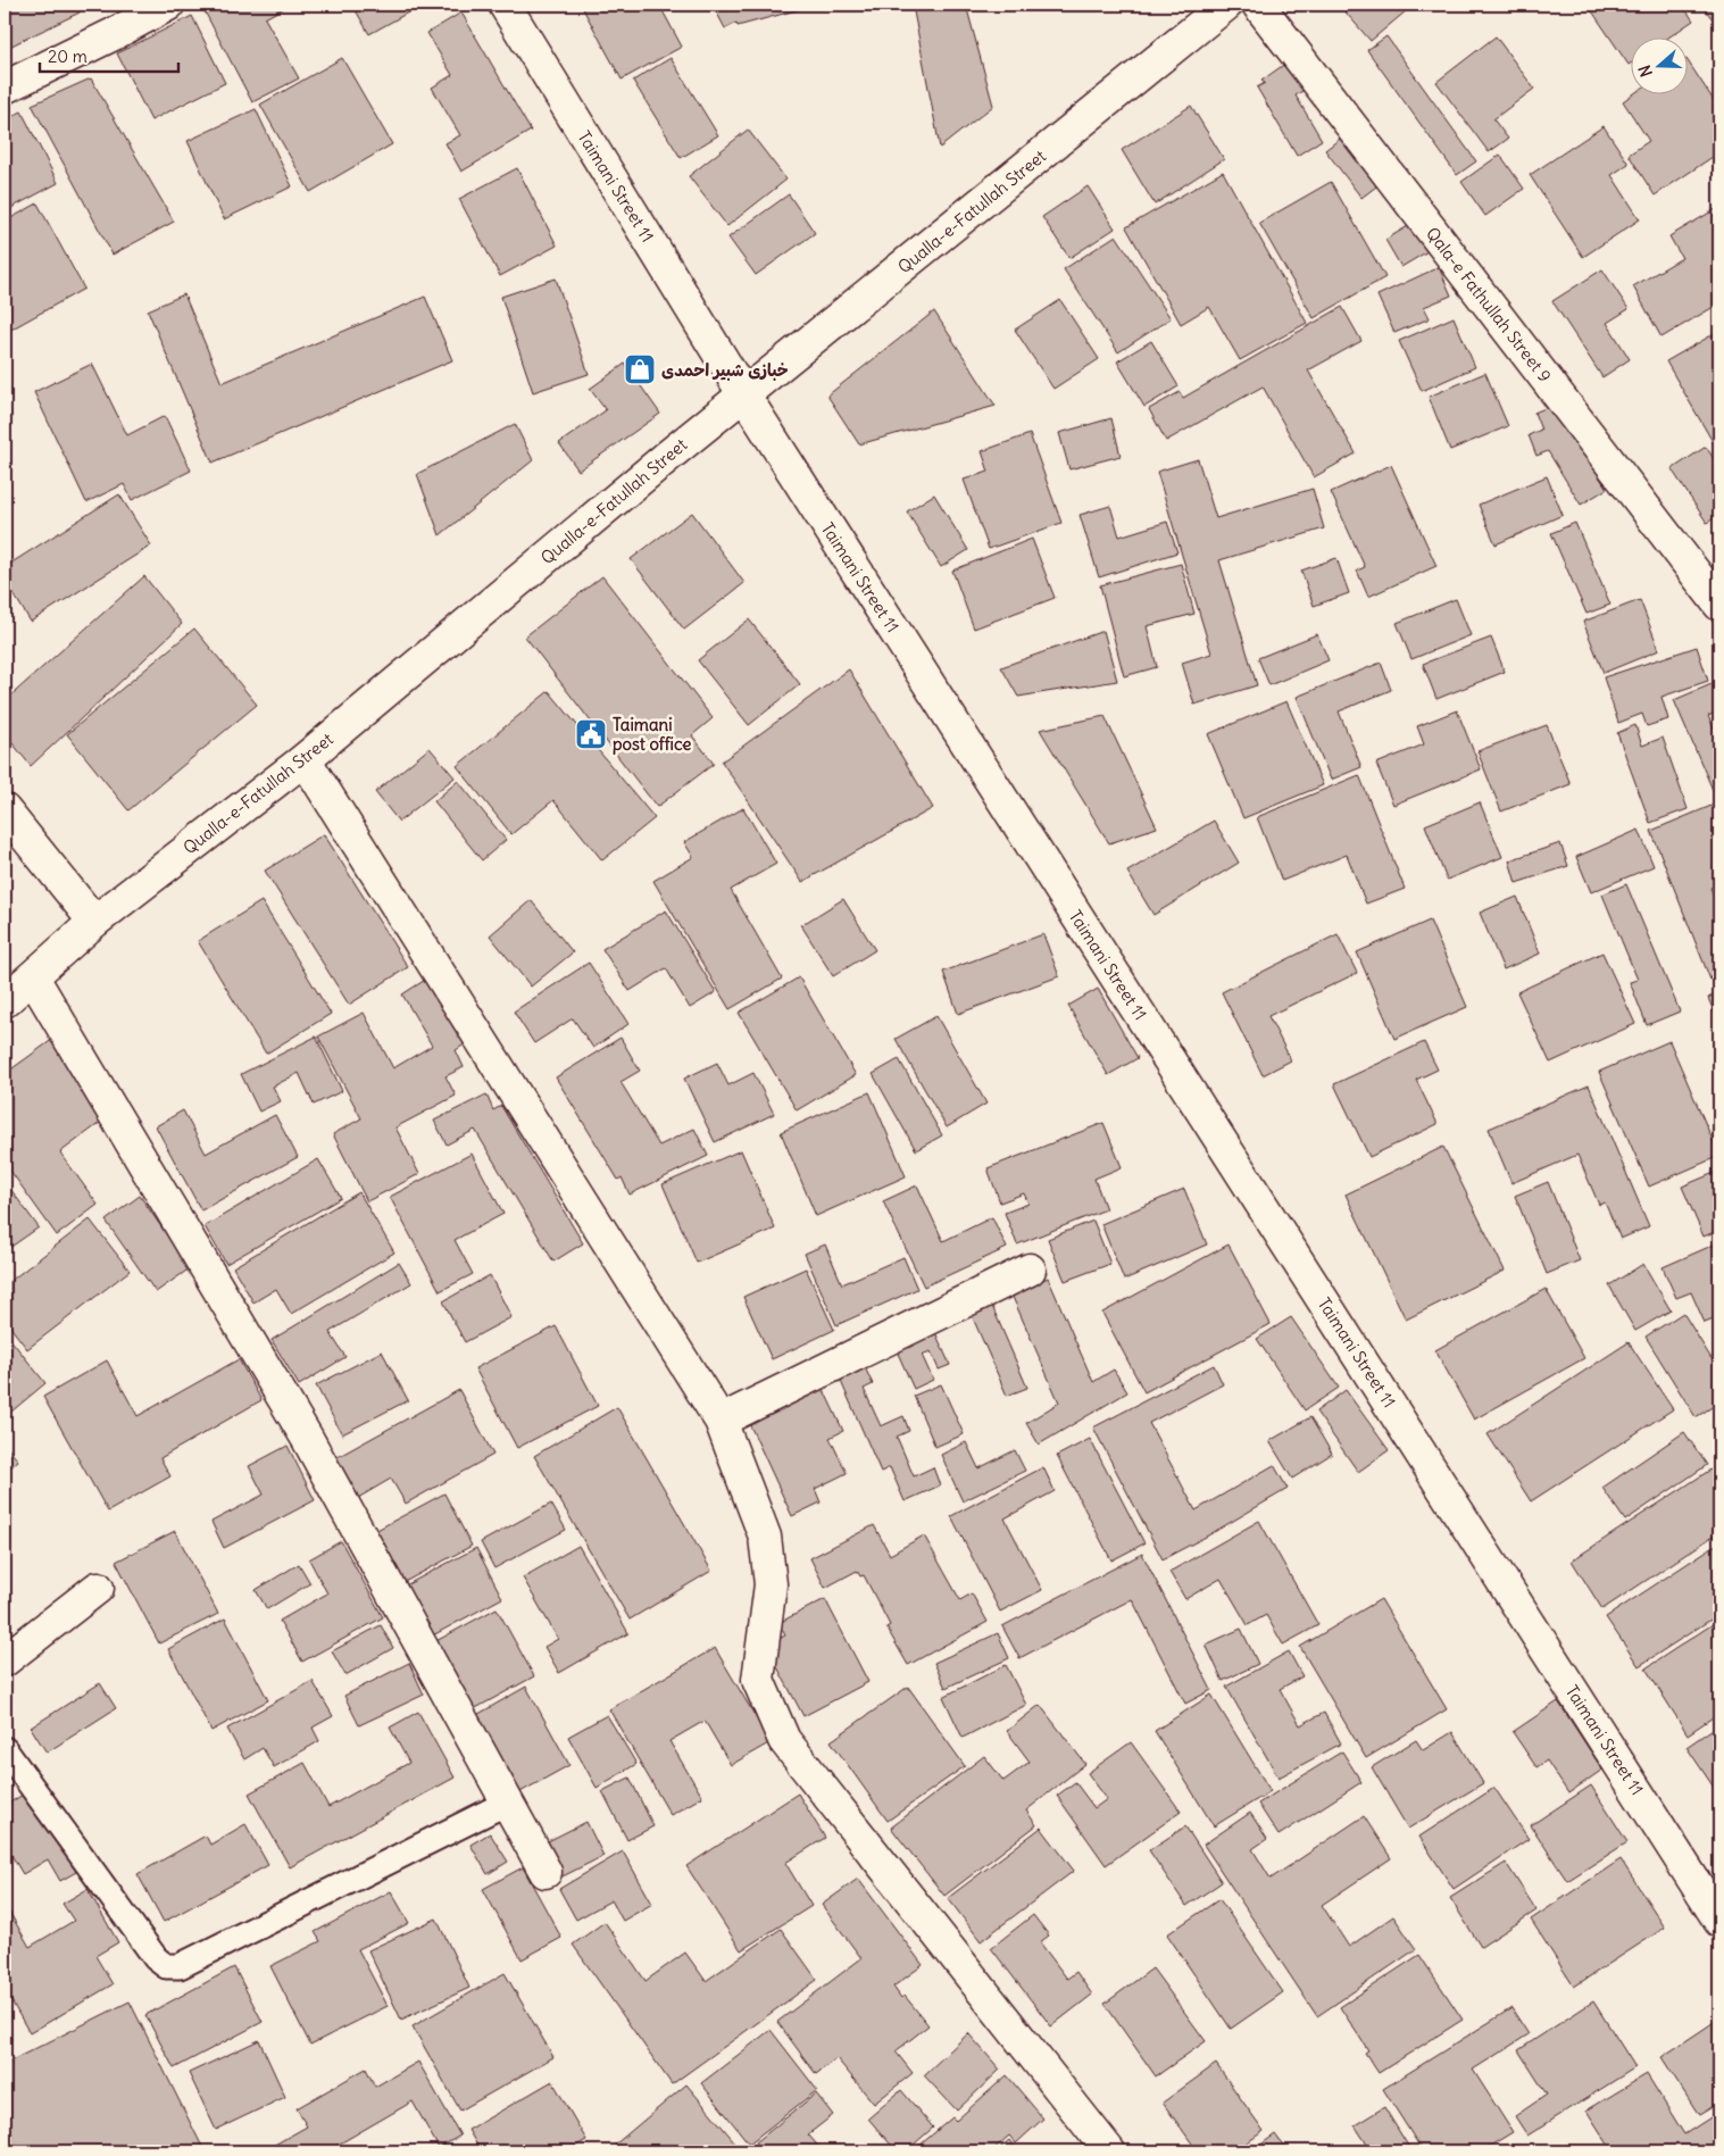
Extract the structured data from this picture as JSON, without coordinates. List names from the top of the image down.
{
  "streets": {
    "street": ["Taimani Street 11", "Qualla-e-Fatullah Street", "Qala-e Fathullah Street 9"]
  },
  "crossings": [
    ["Taimani Street 11", "Qualla-e-Fatullah Street"]
  ],
  "places": {
    "shop": ["خبازی شبیر احمدی"],
    "public building": ["Taimani post office"]
  },
  "scale_bar": "20 m",
  "north": "left"
}
